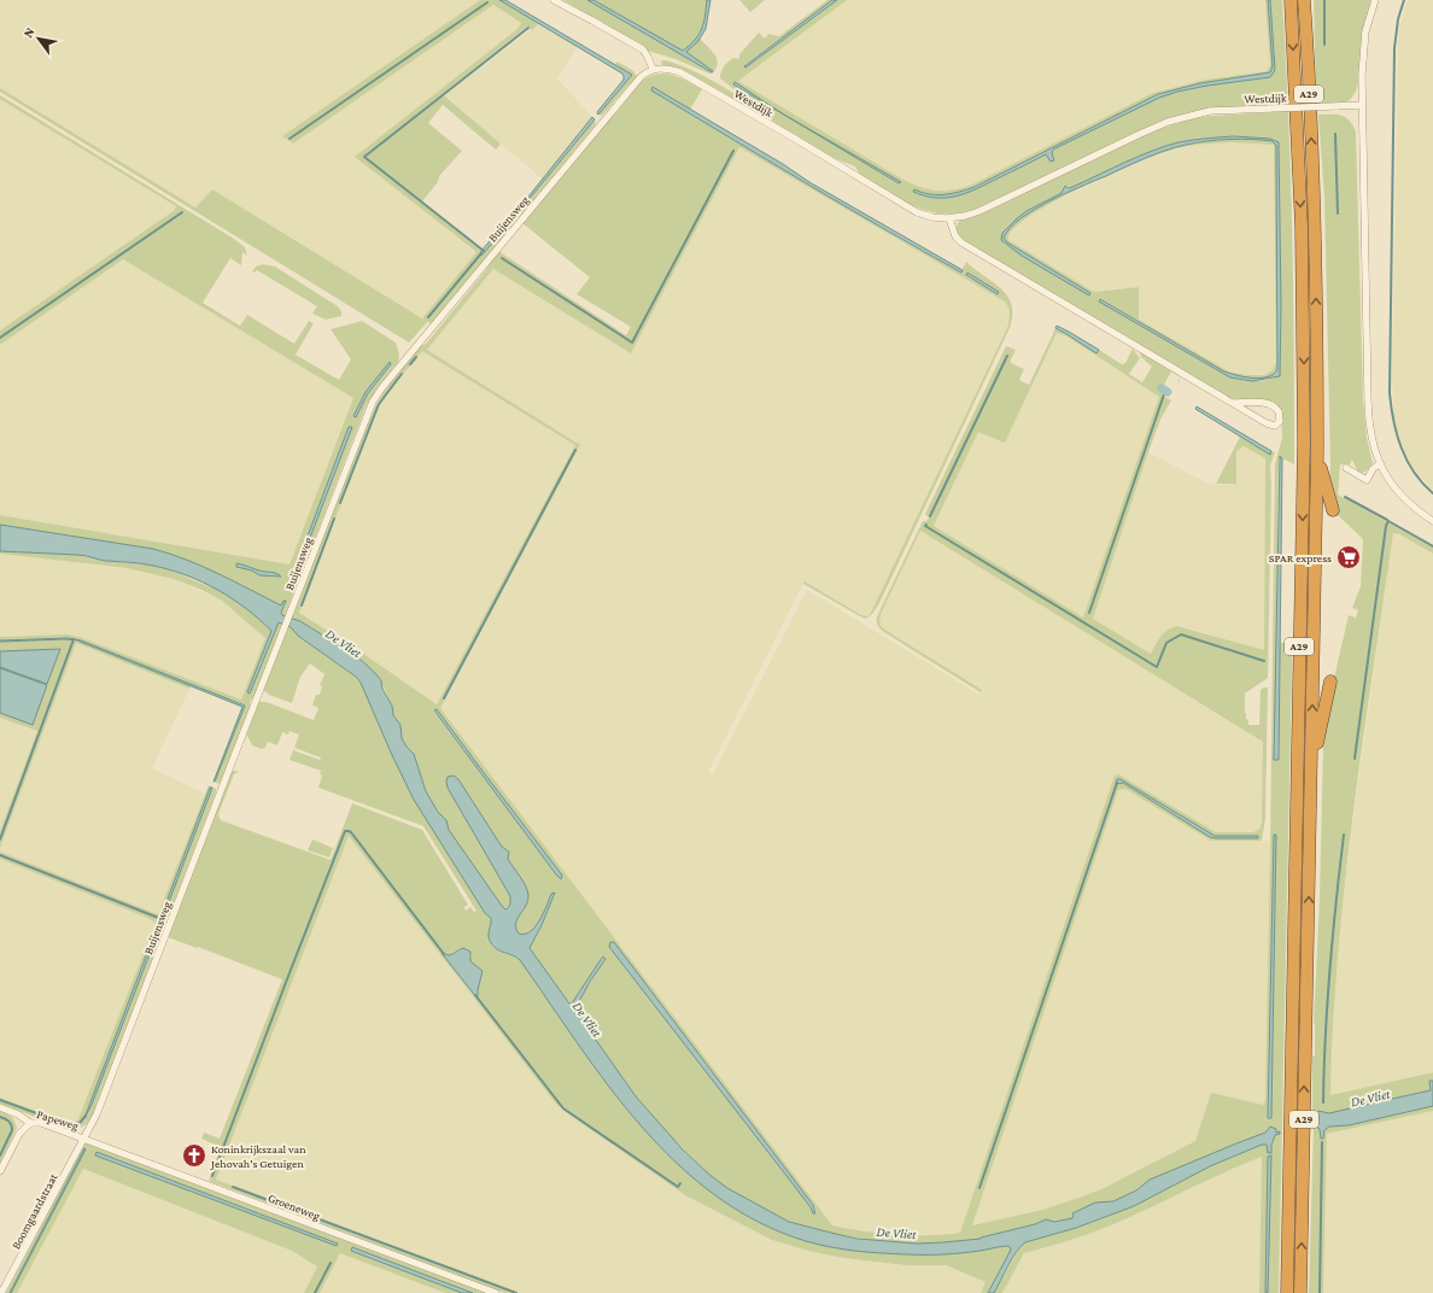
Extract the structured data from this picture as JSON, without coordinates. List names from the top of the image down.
{
  "streets": {
    "highway": ["A29"],
    "street": [
      "Westdijk",
      "Buijensweg",
      "Papeweg",
      "Groeneweg",
      "Boomgaardstraat"
    ]
  },
  "crossings": [
    ["Westdijk", "Buijensweg"],
    ["Buijensweg", "Papeweg"],
    ["Buijensweg", "Groeneweg"],
    ["Buijensweg", "Boomgaardstraat"],
    ["Papeweg", "Groeneweg"],
    ["Papeweg", "Boomgaardstraat"],
    ["Groeneweg", "Boomgaardstraat"]
  ],
  "water": ["De Vliet"],
  "places": {
    "supermarket": ["SPAR express"],
    "church": ["Koninkrijkszaal van Jehovah's Getuigen"]
  },
  "north": "top left"
}
